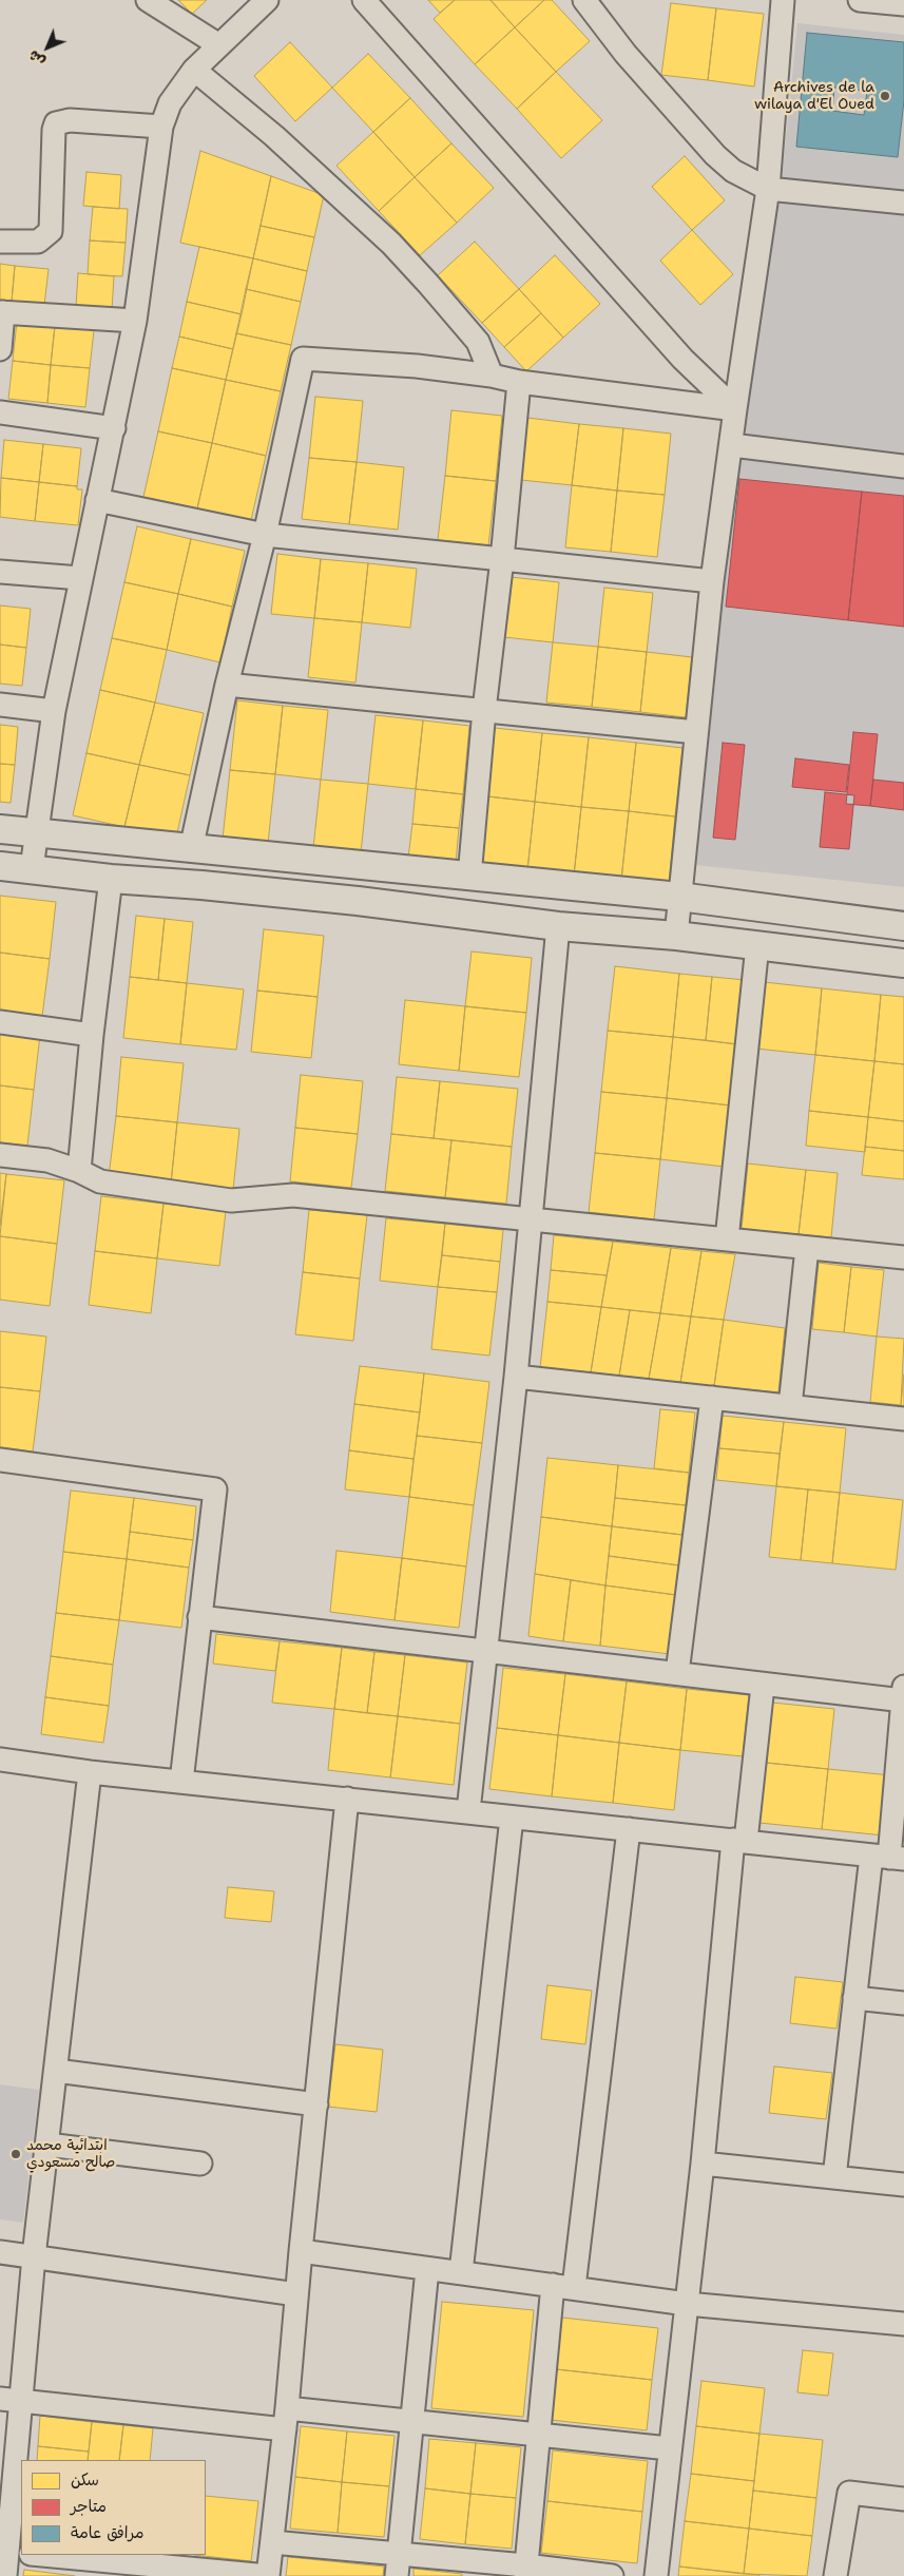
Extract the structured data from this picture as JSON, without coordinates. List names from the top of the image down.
{
  "places": ["Archives de la wilaya d'El Oued", "ابتدائية محمد صالح مسعودي"],
  "legend": ["سكن", "متاجر", "مرافق عامة"],
  "north": "bottom left"
}
